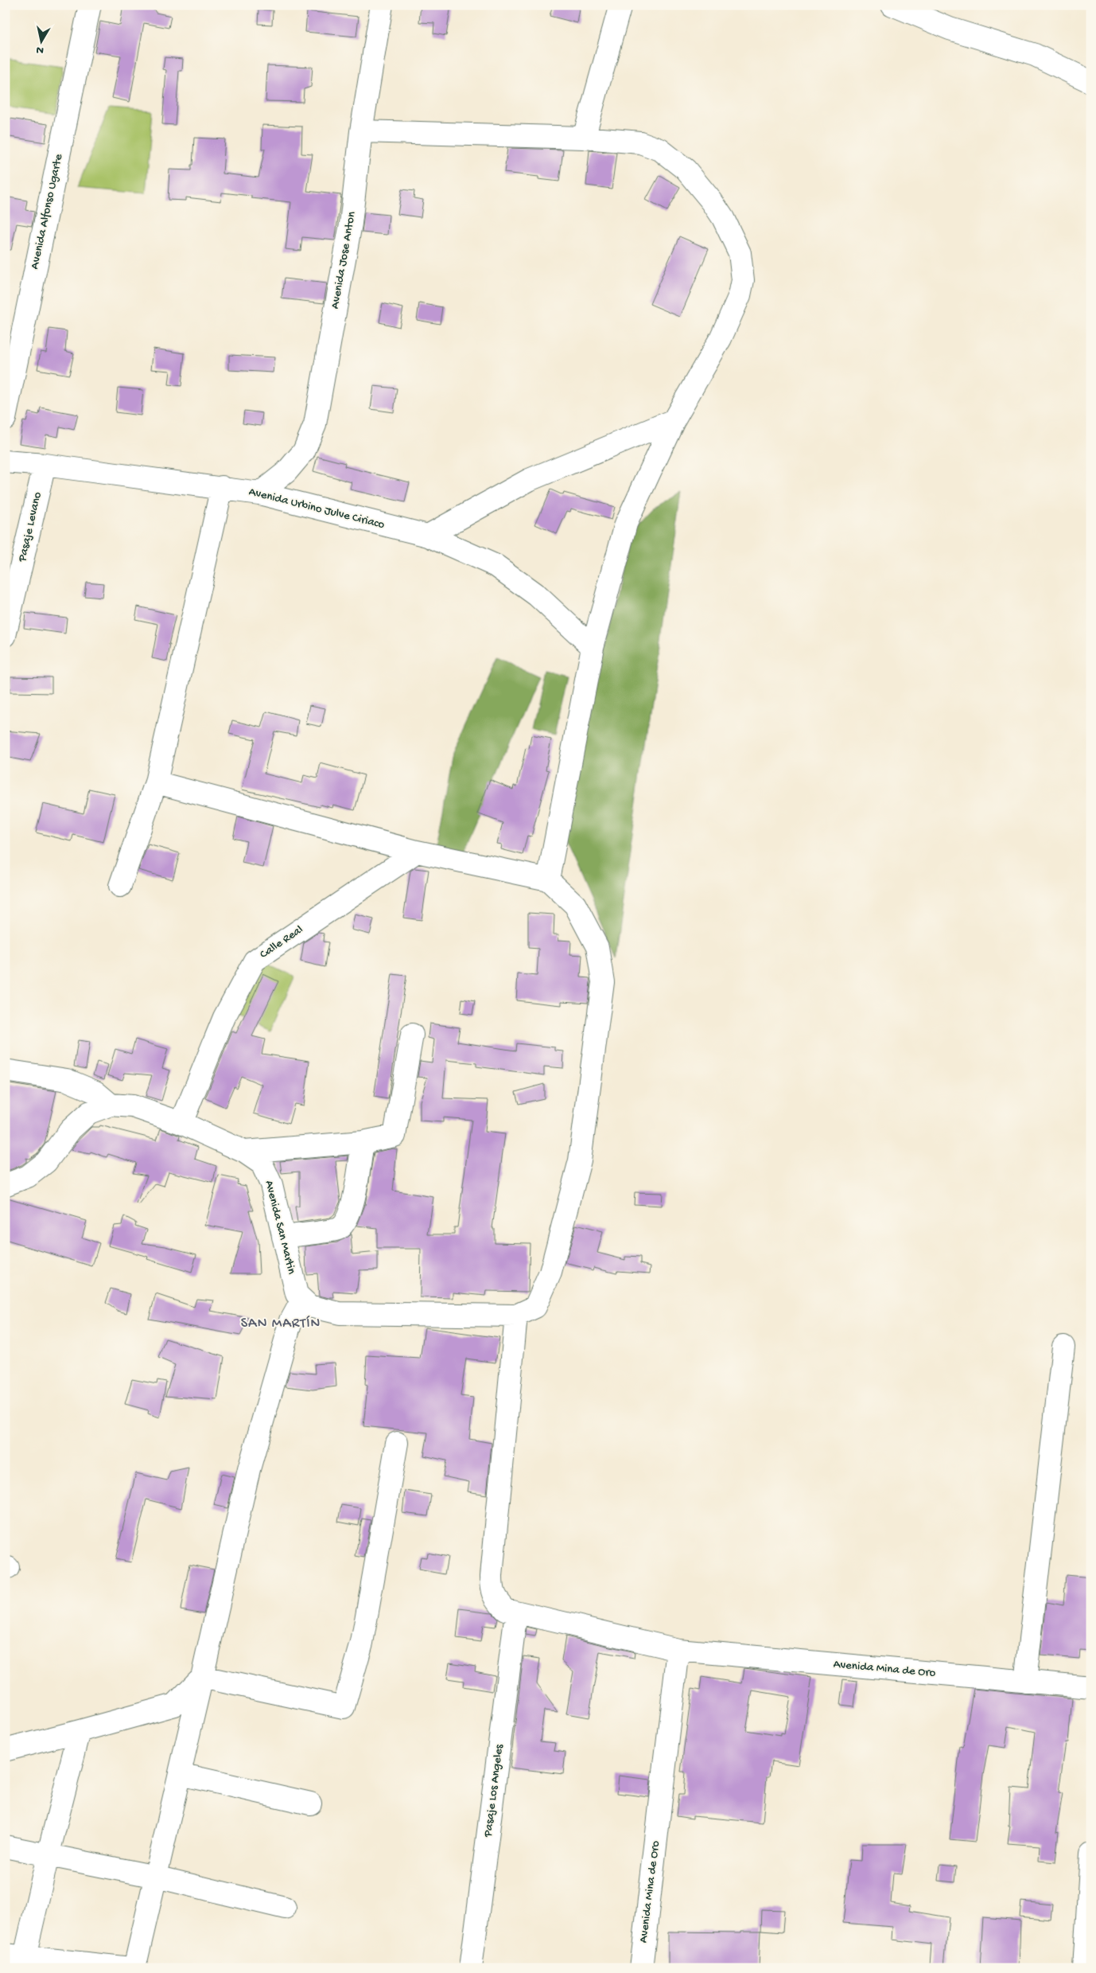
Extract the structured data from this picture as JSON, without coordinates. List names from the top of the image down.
{
  "streets": {
    "street": [
      "Avenida Alfonso Ugarte",
      "Avenida Jose Anton",
      "Avenida Urbino Julve Ciriaco",
      "Pasaje Levano",
      "Calle Real",
      "Avenida San Martin",
      "Avenida Mina de Oro",
      "Pasaje Los Angeles"
    ]
  },
  "crossings": [
    ["Avenida Jose Anton", "Avenida Urbino Julve Ciriaco"],
    ["Avenida Urbino Julve Ciriaco", "Pasaje Levano"],
    ["Calle Real", "Avenida San Martin"],
    ["Avenida Mina de Oro", "Pasaje Los Angeles"]
  ],
  "districts": ["SAN MARTÍN"],
  "north": "bottom"
}
